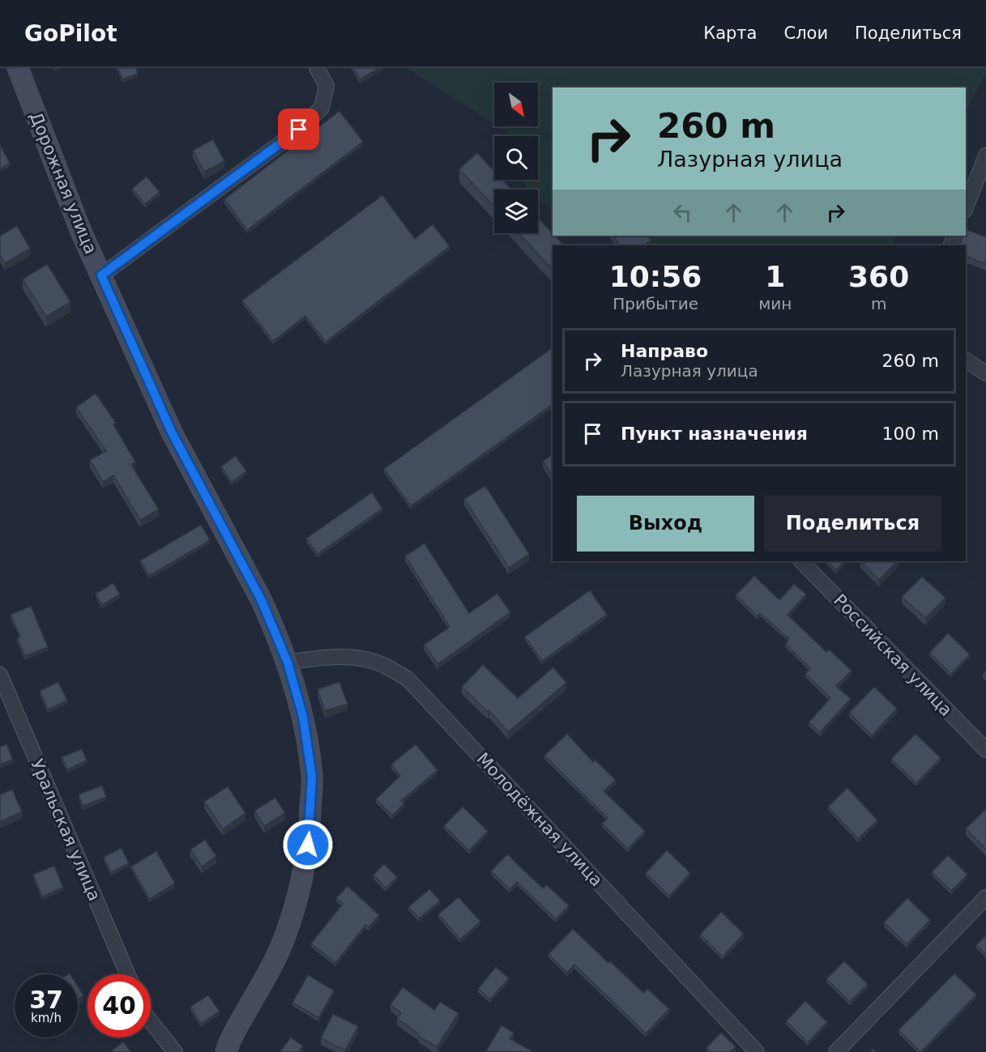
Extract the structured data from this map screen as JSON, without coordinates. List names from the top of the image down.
{
  "streets": {
    "street": [
      "Дорожная улица",
      "Российская улица",
      "Молодёжная улица",
      "Уральская улица"
    ]
  },
  "crossings": [
    ["Дорожная улица", "Молодёжная улица"]
  ],
  "north": "bottom right",
  "page": {
    "header": "GoPilot",
    "nav": ["Карта", "Слои", "Поделиться"],
    "turn": ["260 m", "Лазурная улица"],
    "eta": [
      "10:56",
      "Прибытие",
      "1",
      "мин",
      "360",
      "m"
    ],
    "list": [
      {
        "name": "Направо",
        "note": "Лазурная улица",
        "value": "260 m"
      },
      {
        "name": "Пункт назначения",
        "value": "100 m"
      }
    ],
    "buttons": ["Выход", "Поделиться"],
    "speed": "37 km/h",
    "limit": "40"
  }
}
